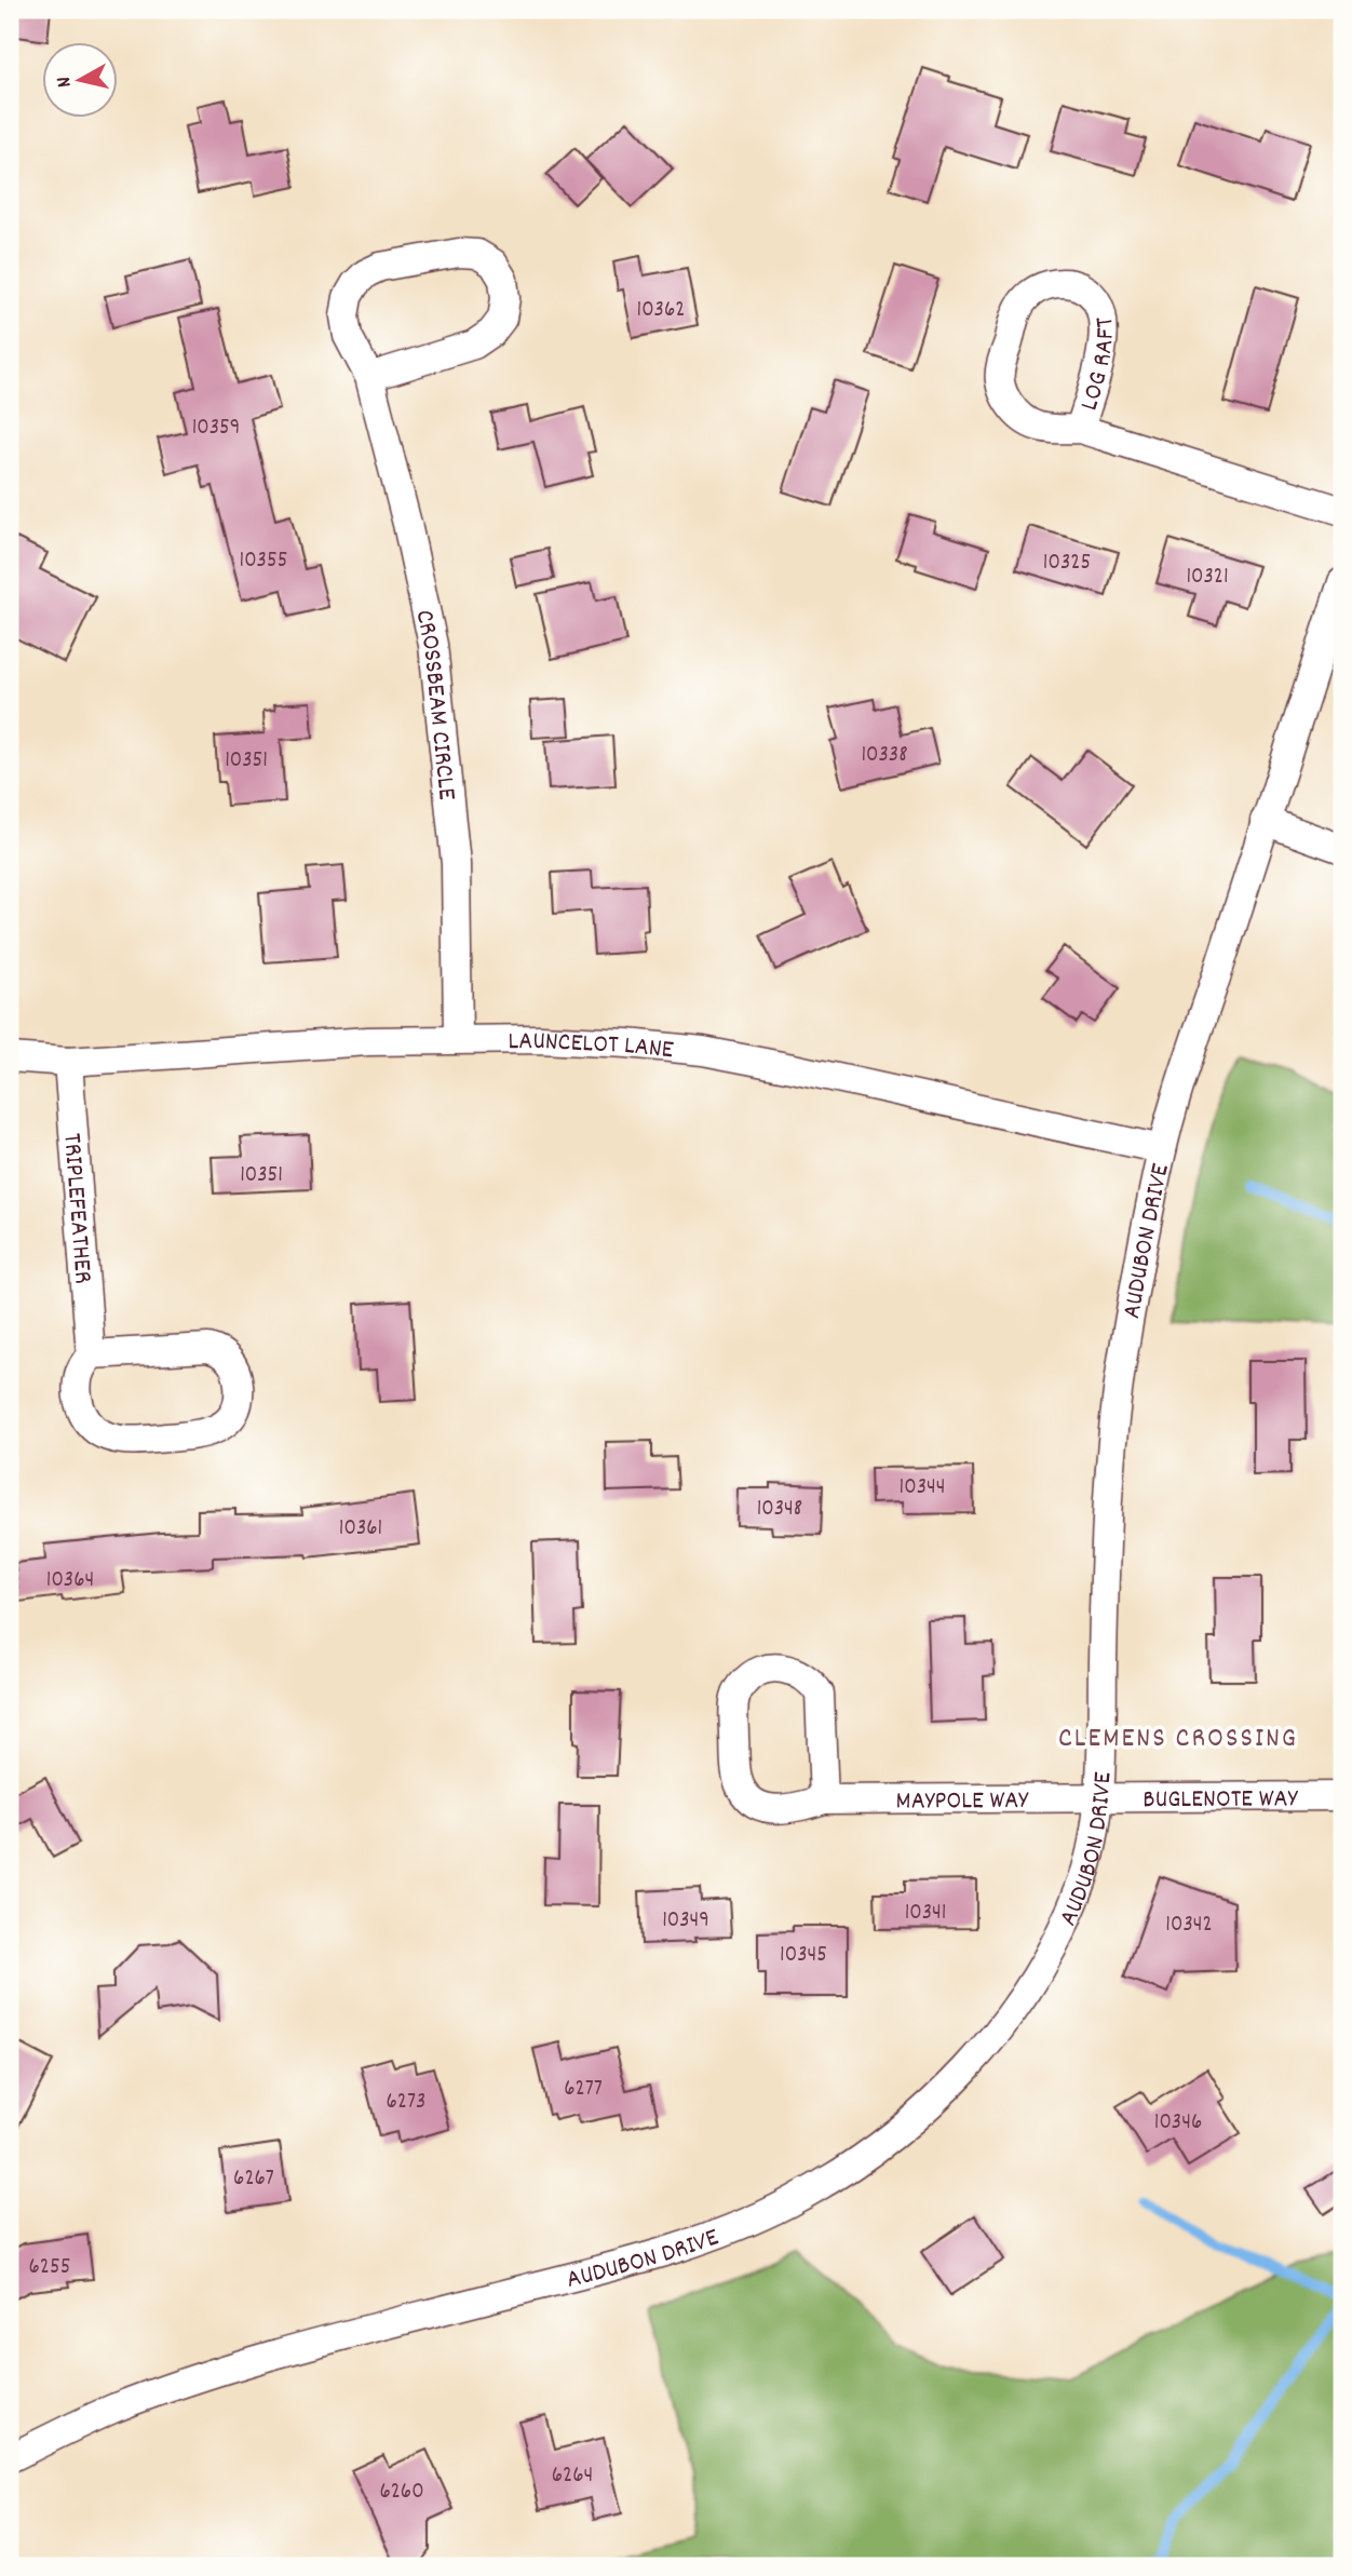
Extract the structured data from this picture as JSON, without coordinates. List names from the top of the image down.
{
  "streets": {
    "street": [
      "LOG RAFT",
      "CROSSBEAM CIRCLE",
      "LAUNCELOT LANE",
      "TRIPLEFEATHER",
      "AUDUBON DRIVE",
      "BUGLENOTE WAY",
      "MAYPOLE WAY"
    ]
  },
  "crossings": [
    ["CROSSBEAM CIRCLE", "LAUNCELOT LANE"],
    ["LAUNCELOT LANE", "TRIPLEFEATHER"],
    ["LAUNCELOT LANE", "AUDUBON DRIVE"],
    ["AUDUBON DRIVE", "BUGLENOTE WAY"],
    ["AUDUBON DRIVE", "MAYPOLE WAY"],
    ["BUGLENOTE WAY", "MAYPOLE WAY"]
  ],
  "districts": ["CLEMENS CROSSING"],
  "house_numbers": [
    "10362",
    "10359",
    "10355",
    "10325",
    "10321",
    "10338",
    "10351",
    "10351",
    "10344",
    "10348",
    "10361",
    "10364",
    "10341",
    "10349",
    "10342",
    "10345",
    "6277",
    "6273",
    "10346",
    "6267",
    "6255",
    "6264",
    "6260"
  ],
  "north": "left"
}
